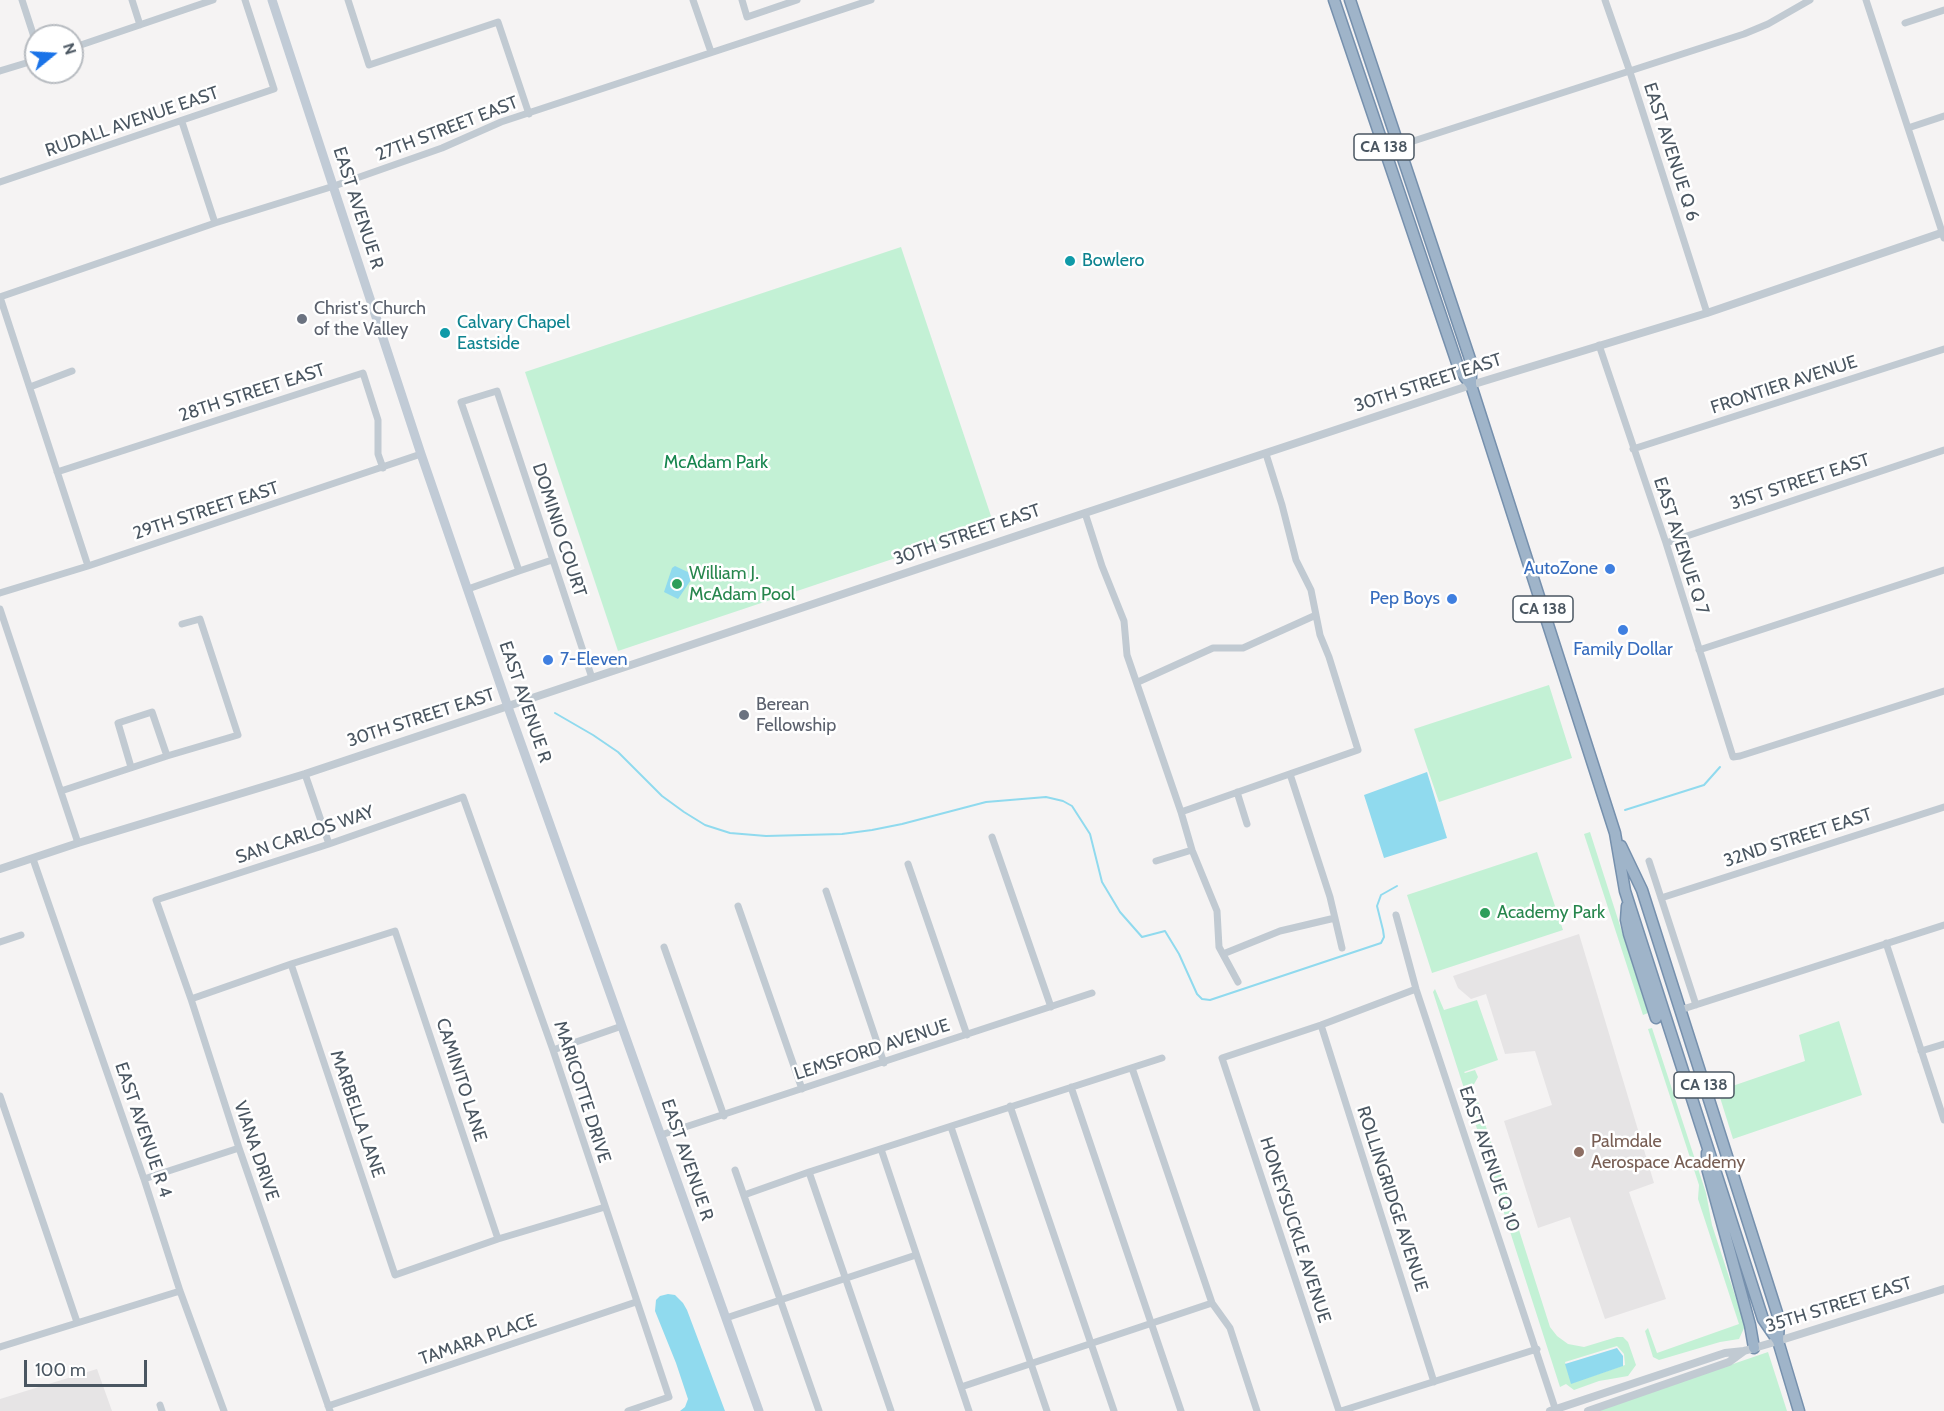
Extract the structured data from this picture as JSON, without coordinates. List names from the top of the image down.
{
  "streets": {
    "highway": ["CA 138"],
    "main road": ["EAST AVENUE R"],
    "street": [
      "RUDALL AVENUE EAST",
      "27TH STREET EAST",
      "EAST AVENUE Q 6",
      "30TH STREET EAST",
      "FRONTIER AVENUE",
      "28TH STREET EAST",
      "31ST STREET EAST",
      "29TH STREET EAST",
      "DOMINIO COURT",
      "EAST AVENUE Q 7",
      "SAN CARLOS WAY",
      "32ND STREET EAST",
      "LEMSFORD AVENUE",
      "CAMINITO LANE",
      "MARICOTTE DRIVE",
      "MARBELLA LANE",
      "EAST AVENUE R 4",
      "VIANA DRIVE",
      "EAST AVENUE Q 10",
      "ROLLINGRIDGE AVENUE",
      "HONEYSUCKLE AVENUE",
      "35TH STREET EAST",
      "TAMARA PLACE"
    ]
  },
  "crossings": [
    ["27TH STREET EAST", "EAST AVENUE R"],
    ["CA 138", "30TH STREET EAST"],
    ["CA 138", "35TH STREET EAST"],
    ["EAST AVENUE Q 6", "30TH STREET EAST"],
    ["EAST AVENUE R", "30TH STREET EAST"],
    ["EAST AVENUE R", "29TH STREET EAST"],
    ["EAST AVENUE R", "LEMSFORD AVENUE"],
    ["30TH STREET EAST", "DOMINIO COURT"],
    ["30TH STREET EAST", "EAST AVENUE Q 7"],
    ["30TH STREET EAST", "EAST AVENUE R 4"],
    ["FRONTIER AVENUE", "EAST AVENUE Q 7"],
    ["28TH STREET EAST", "29TH STREET EAST"],
    ["31ST STREET EAST", "EAST AVENUE Q 7"],
    ["SAN CARLOS WAY", "MARICOTTE DRIVE"],
    ["SAN CARLOS WAY", "VIANA DRIVE"],
    ["CAMINITO LANE", "MARBELLA LANE"],
    ["MARICOTTE DRIVE", "TAMARA PLACE"],
    ["VIANA DRIVE", "TAMARA PLACE"],
    ["EAST AVENUE Q 10", "35TH STREET EAST"],
    ["ROLLINGRIDGE AVENUE", "HONEYSUCKLE AVENUE"]
  ],
  "parks": ["McAdam Park"],
  "places": [
    "Bowlero",
    "Christ's Church of the Valley",
    "Calvary Chapel Eastside",
    "AutoZone",
    "William J. McAdam Pool",
    "Pep Boys",
    "Family Dollar",
    "7-Eleven",
    "Berean Fellowship",
    "Academy Park",
    "Palmdale Aerospace Academy"
  ],
  "scale_bar": "100 m",
  "north": "right"
}
